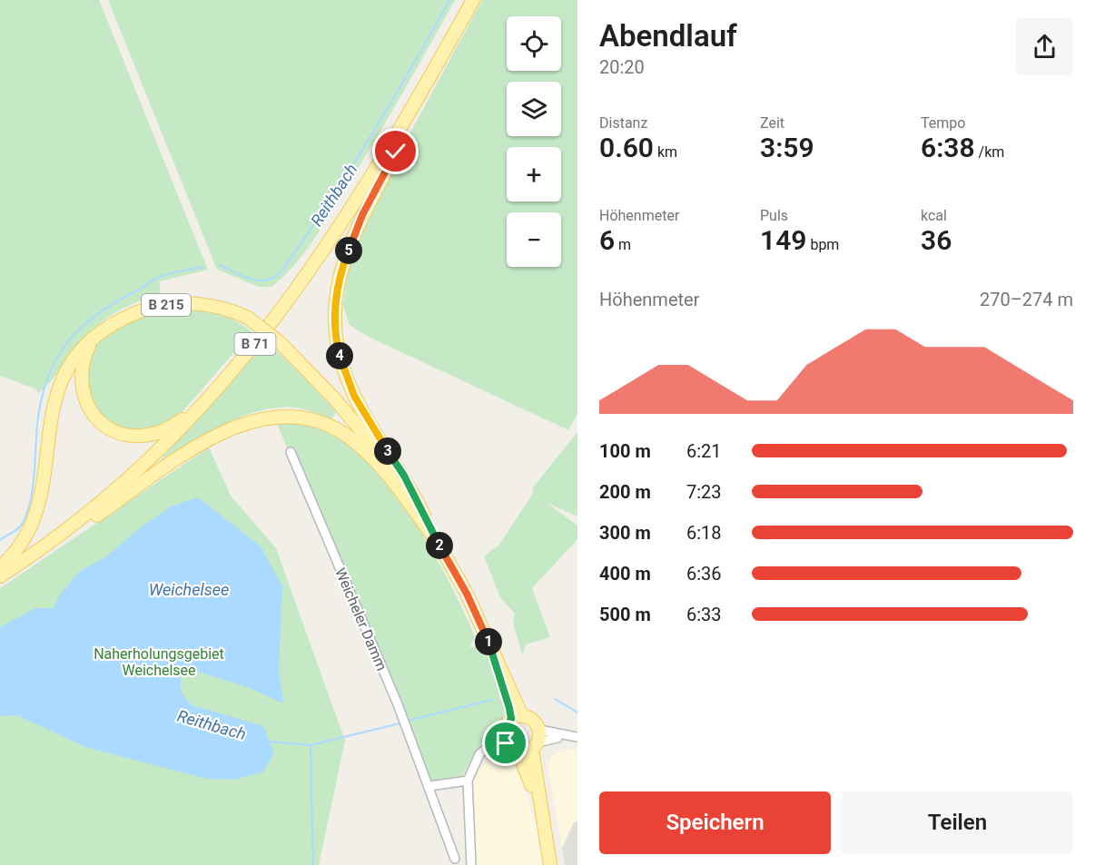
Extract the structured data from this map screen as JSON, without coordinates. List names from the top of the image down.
{
  "streets": {
    "main road": ["B 215", "B 71"],
    "street": ["Weicheler Damm"]
  },
  "water": ["Reithbach", "Weichelsee"],
  "parks": ["Naherholungsgebiet Weichelsee"],
  "page": {
    "heading": ["Abendlauf", "20:20"],
    "map_buttons": ["+", "−"],
    "stats": [
      ["Distanz", "0.60 km"],
      ["Zeit", "3:59"],
      ["Tempo", "6:38 /km"],
      ["Höhenmeter", "6 m"],
      ["Puls", "149 bpm"],
      ["kcal", "36"]
    ],
    "pins": [
      "5",
      "4",
      "3",
      "2",
      "1"
    ],
    "chart": ["Höhenmeter", "270–274 m"],
    "list": [
      {
        "name": "100 m",
        "note": "6:21"
      },
      {
        "name": "200 m",
        "note": "7:23"
      },
      {
        "name": "300 m",
        "note": "6:18"
      },
      {
        "name": "400 m",
        "note": "6:36"
      },
      {
        "name": "500 m",
        "note": "6:33"
      }
    ],
    "buttons": ["Speichern", "Teilen"]
  }
}
